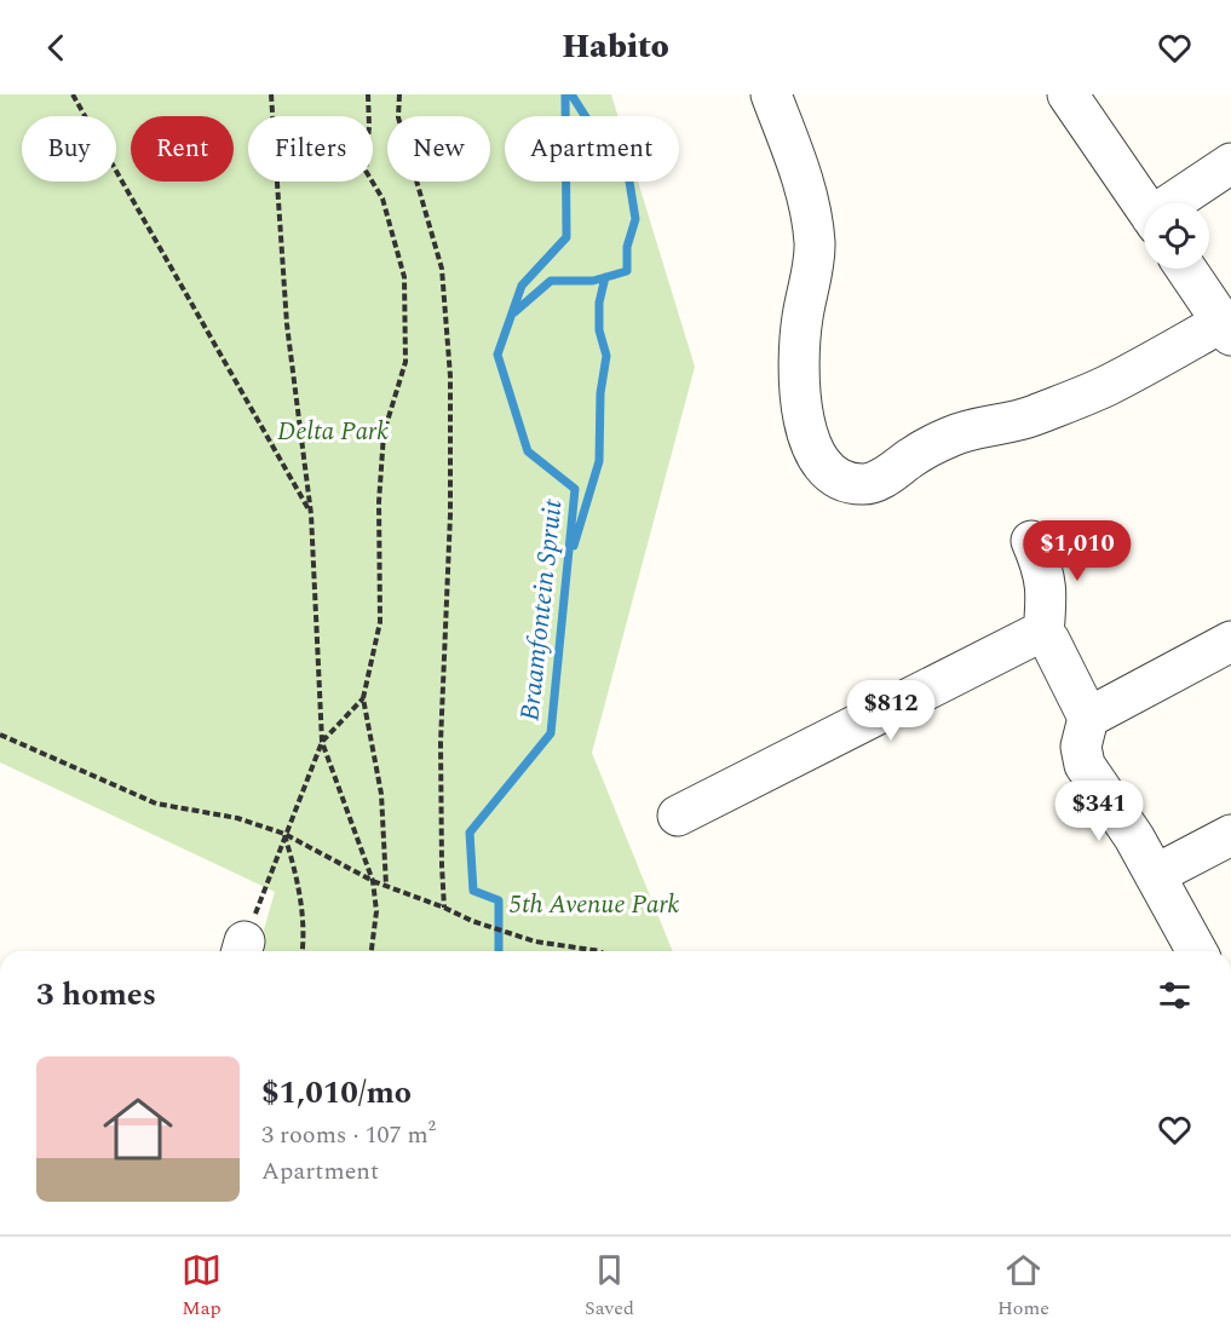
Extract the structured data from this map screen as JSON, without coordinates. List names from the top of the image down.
{
  "water": ["Braamfontein Spruit"],
  "parks": ["Delta Park", "5th Avenue Park"],
  "page": {
    "header": "Habito",
    "chip": [
      "Buy",
      "Rent",
      "Filters",
      "New",
      "Apartment"
    ],
    "price": ["$1,010", "$812", "$341"],
    "heading": "3 homes",
    "list": [
      {
        "name": "$1,010/mo",
        "note": "3 rooms · 107 m² · Apartment"
      }
    ],
    "tabs": ["Map", "Saved", "Home"]
  }
}
